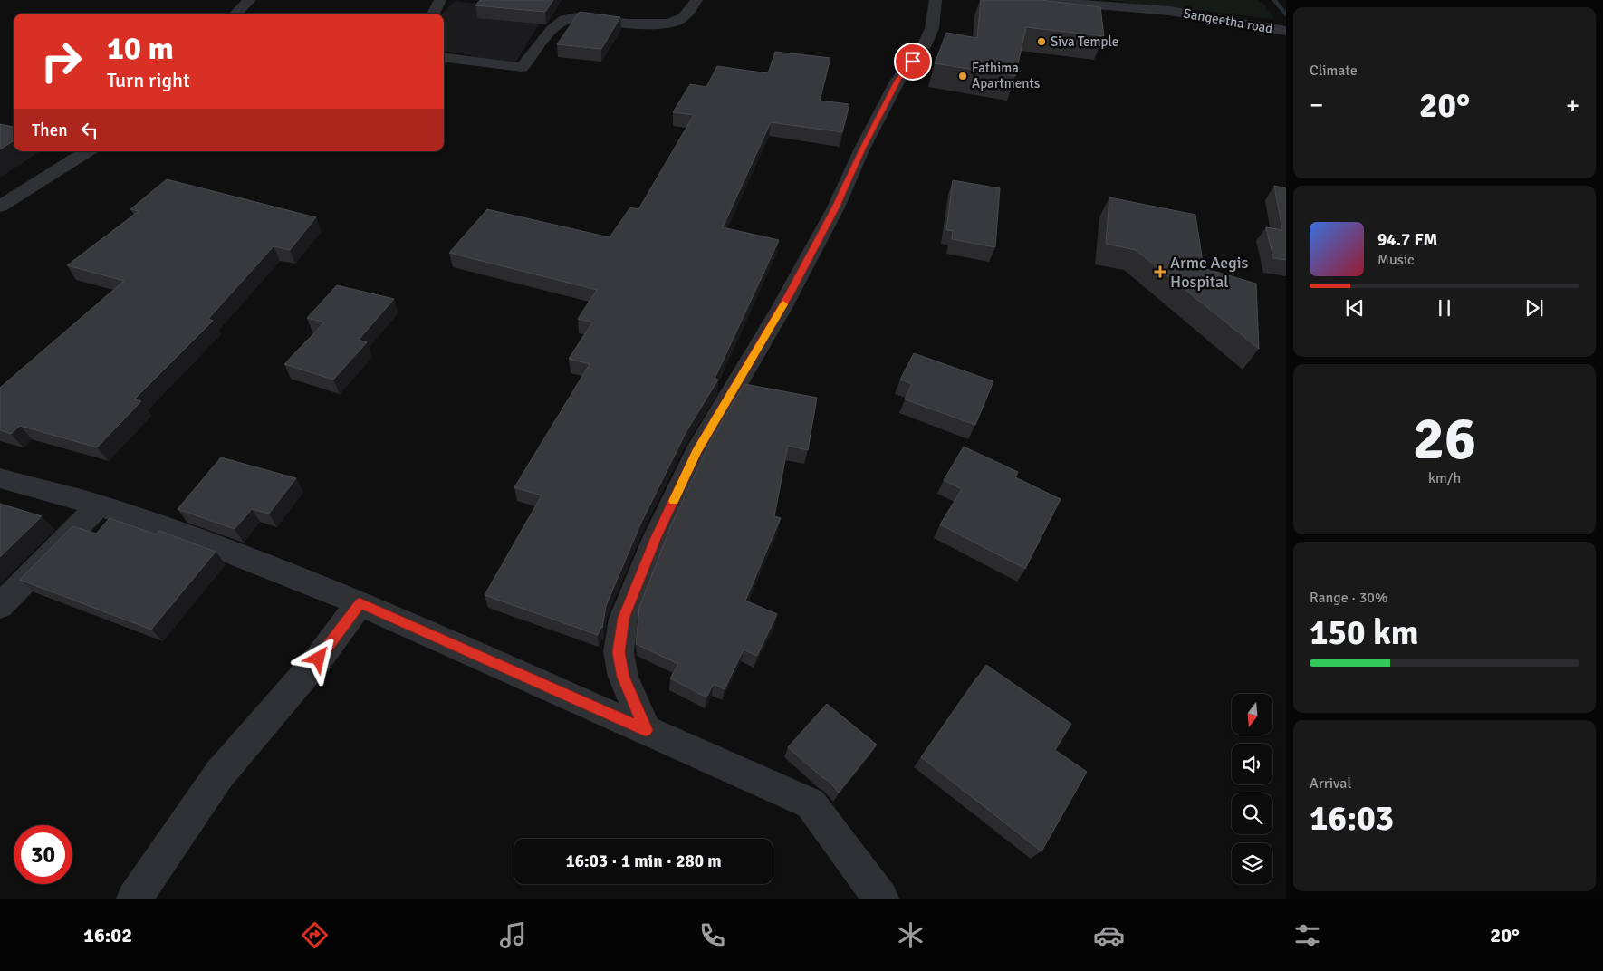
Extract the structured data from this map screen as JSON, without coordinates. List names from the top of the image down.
{
  "streets": {
    "street": ["Sangeetha road"]
  },
  "places": {
    "other": ["Siva Temple", "Fathima Apartments"],
    "health": ["Armc Aegis Hospital"]
  },
  "north": "bottom",
  "page": {
    "tile": [
      "Climate",
      ["26", "km/h"],
      ["Range · 30%", "150 km"],
      ["Arrival", "16:03"]
    ],
    "turn": ["10 m", "Turn right"],
    "heat": ["−", "20°", "+"],
    "then": "Then",
    "song": ["94.7 FM", "Music"],
    "limit": "30",
    "trip": "16:03 · 1 min · 280 m",
    "tabs": ["16:02", "20°"]
  }
}
